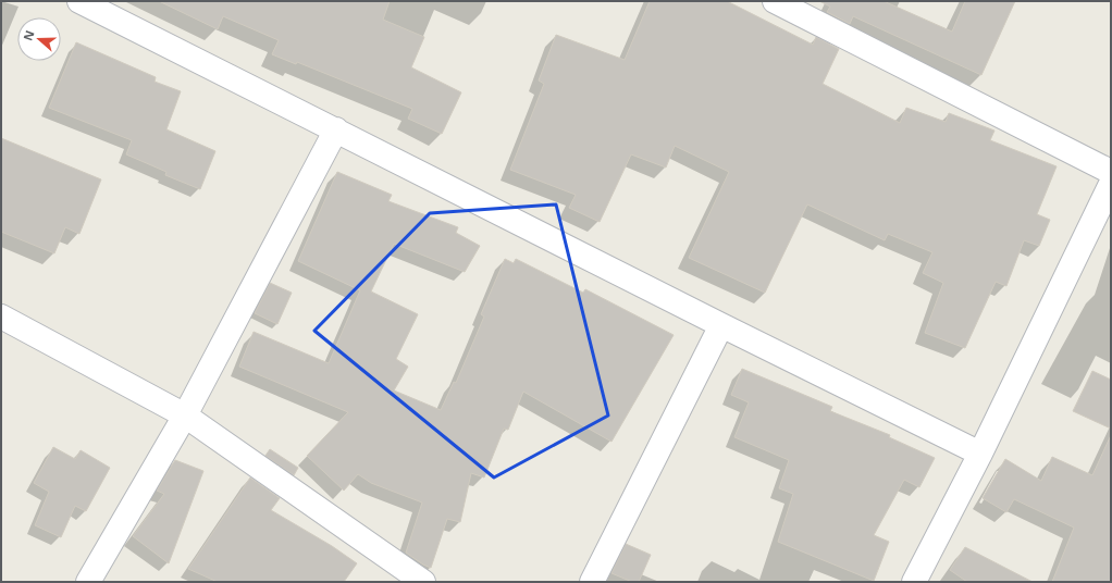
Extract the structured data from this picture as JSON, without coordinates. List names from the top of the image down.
{
  "north": "left"
}
